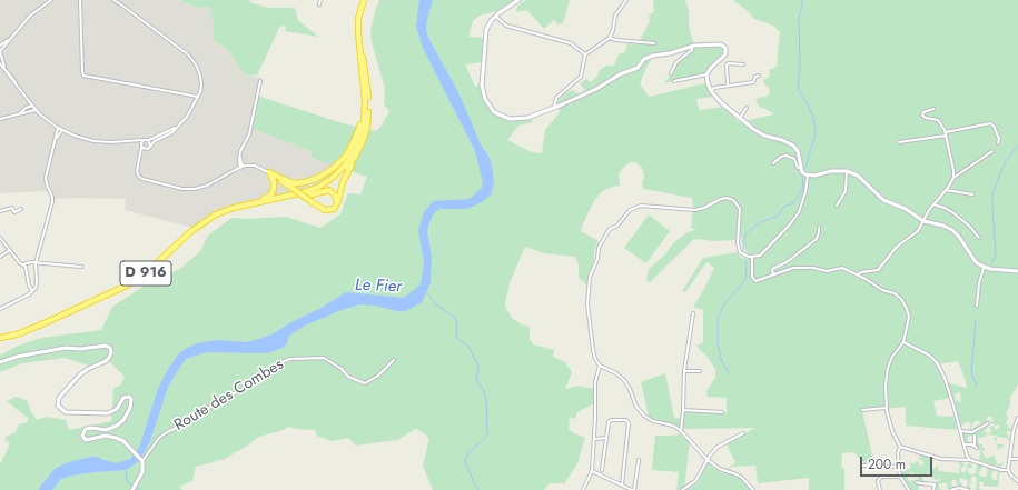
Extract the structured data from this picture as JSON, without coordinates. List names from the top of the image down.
{
  "streets": {
    "highway": ["D 916"],
    "street": ["Route des Combes"]
  },
  "water": ["Le Fier"],
  "scale_bar": "200 m"
}
